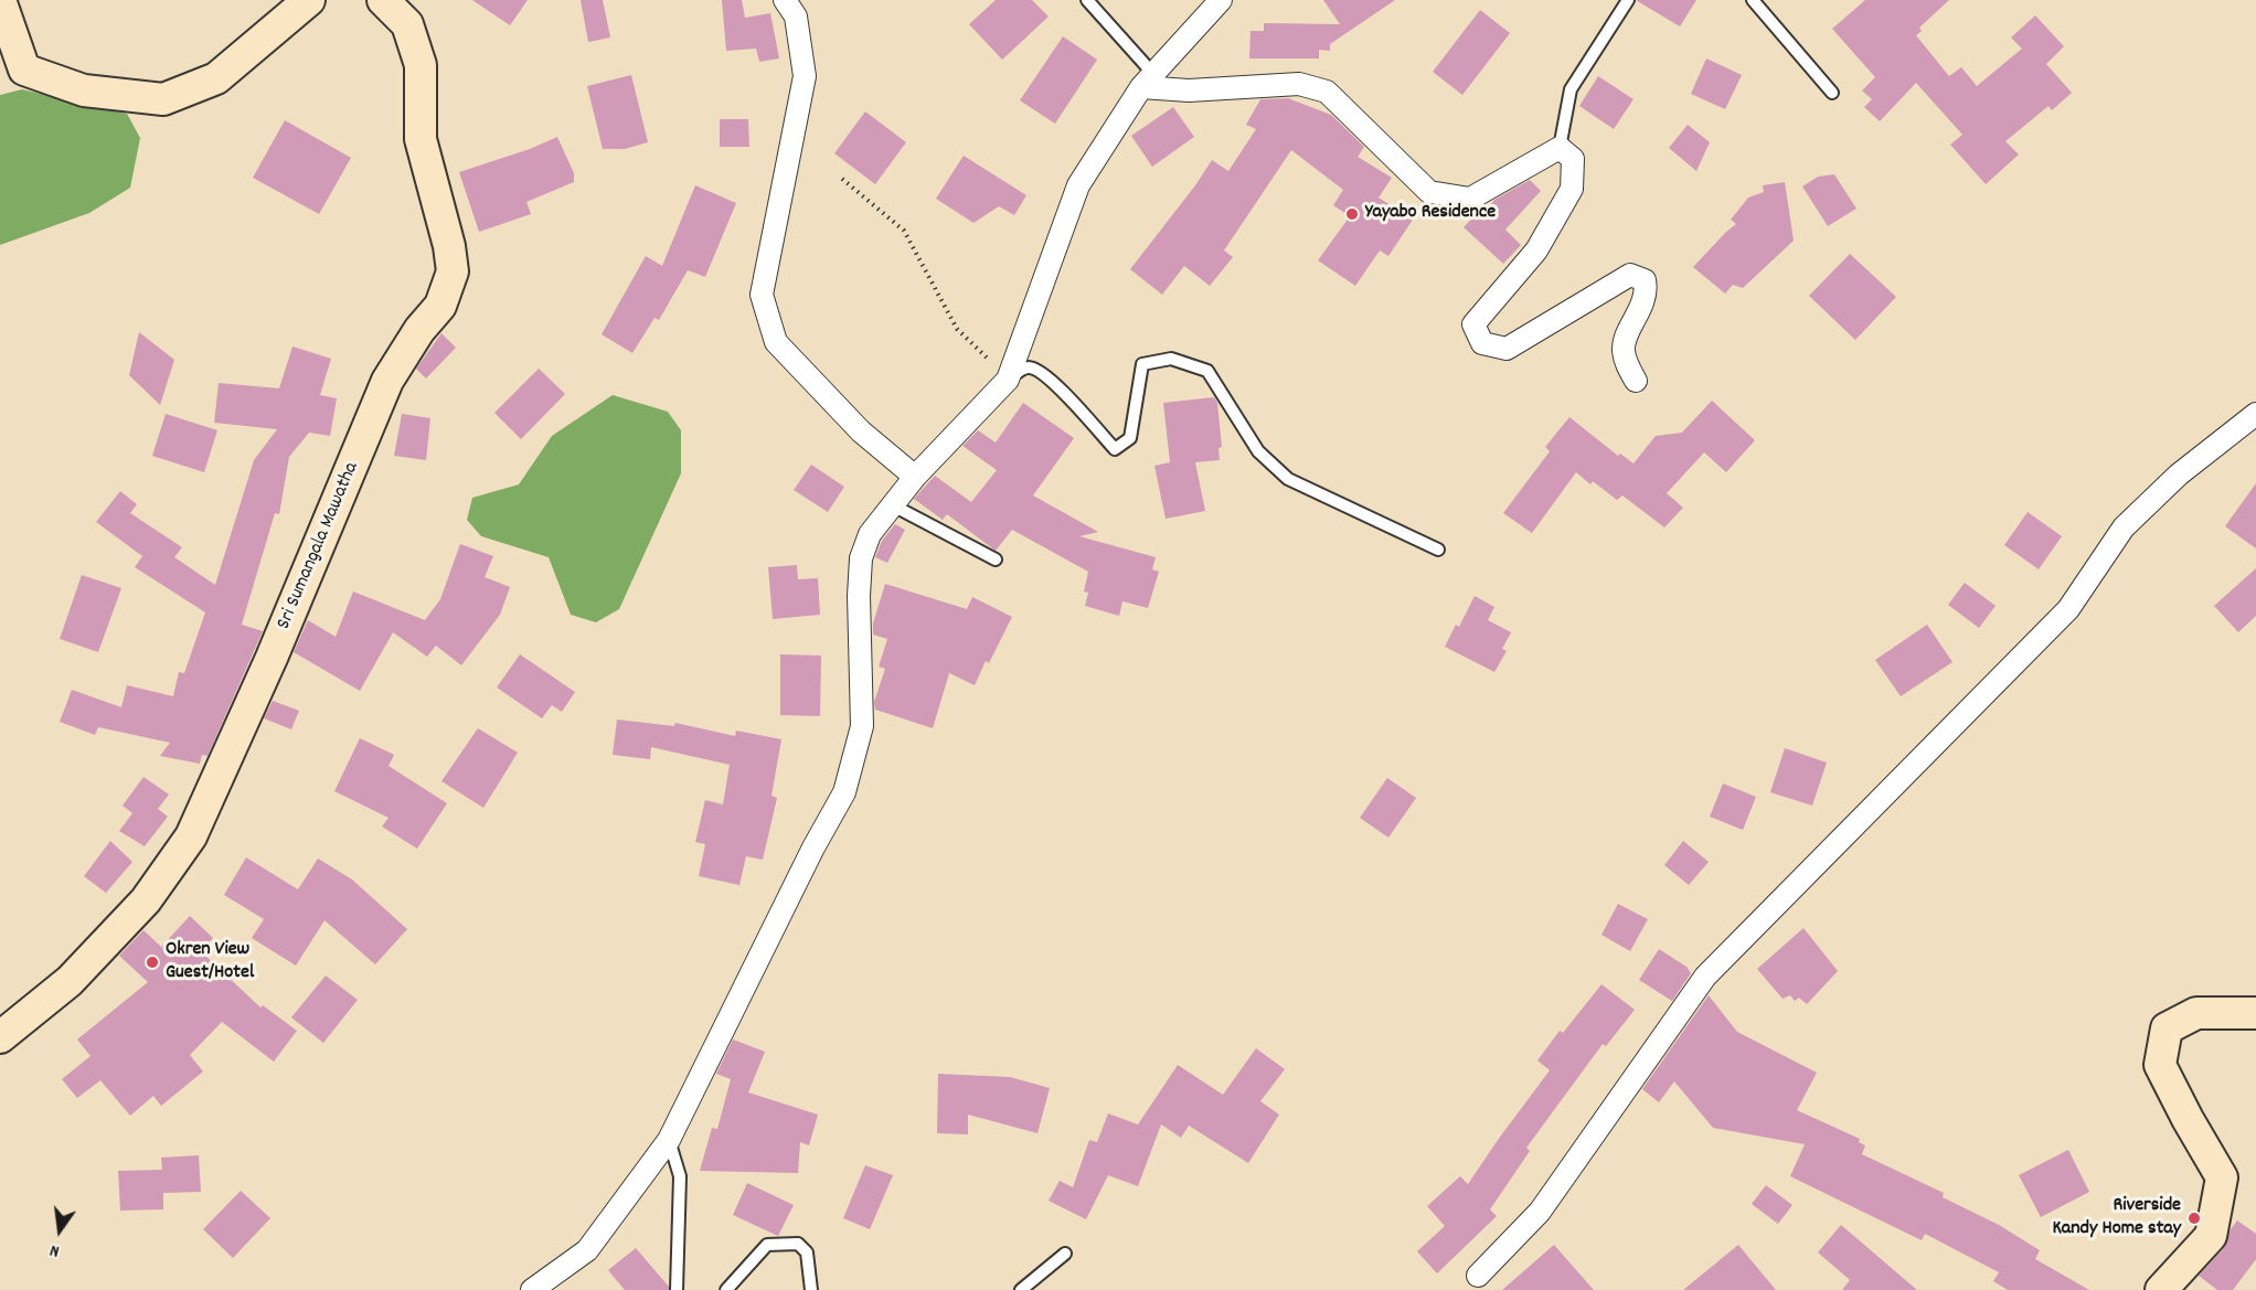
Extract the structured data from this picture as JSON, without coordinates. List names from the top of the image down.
{
  "streets": {
    "street": ["Sri Sumangala Mawatha"]
  },
  "places": ["Yayabo Residence", "Okren View Guest/Hotel", "Riverside Kandy Home stay"],
  "north": "bottom"
}
